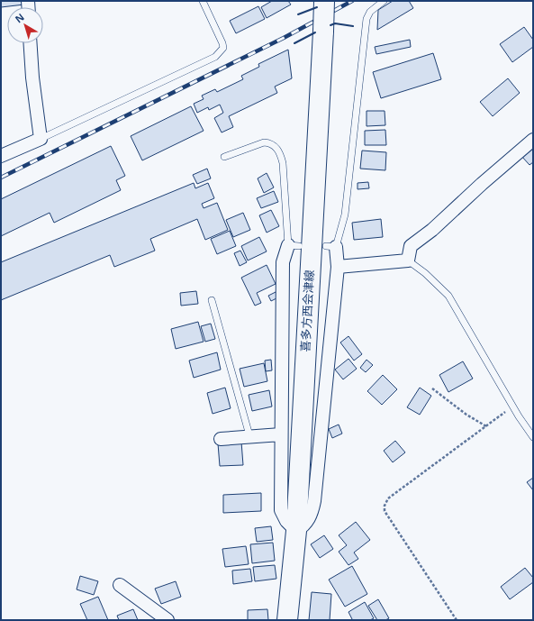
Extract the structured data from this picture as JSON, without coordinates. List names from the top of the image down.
{
  "streets": {
    "main road": ["喜多方西会津線"]
  },
  "north": "top left"
}
